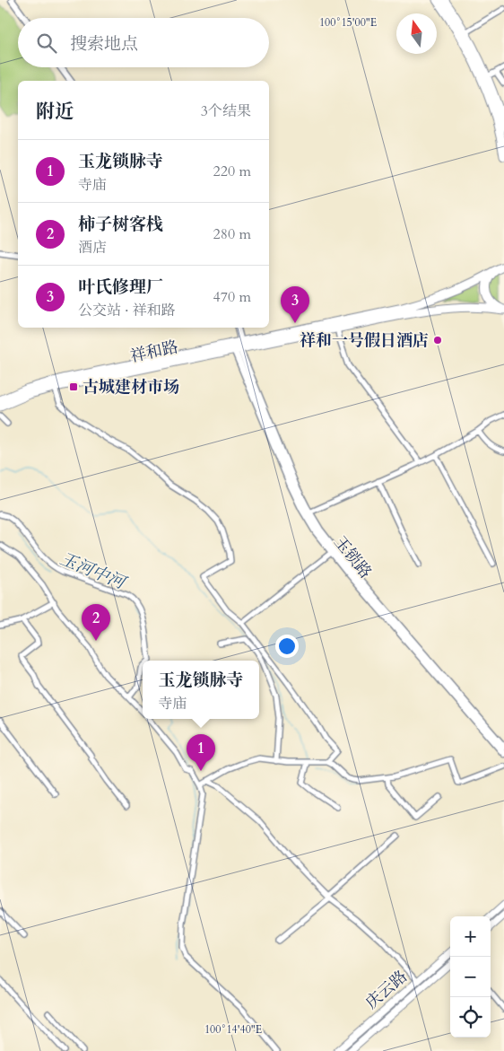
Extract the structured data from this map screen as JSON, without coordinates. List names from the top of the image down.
{
  "streets": {
    "highway": ["祥和路"],
    "main road": ["庆云路"],
    "street": ["玉锁路"]
  },
  "crossings": [
    ["祥和路", "玉锁路"]
  ],
  "water": ["玉河中河"],
  "places": {
    "other": ["祥和一号假日酒店"],
    "transit": ["古城建材市场"]
  },
  "north": "top",
  "page": {
    "search": "搜索地点",
    "heading": ["附近", "3个结果"],
    "list": [
      {
        "mark": "1",
        "name": "玉龙锁脉寺",
        "note": "寺庙",
        "value": "220 m"
      },
      {
        "mark": "2",
        "name": "柿子树客栈",
        "note": "酒店",
        "value": "280 m"
      },
      {
        "mark": "3",
        "name": "叶氏修理厂",
        "note": "公交站 · 祥和路",
        "value": "470 m"
      }
    ],
    "pins": ["3", "2", "1"],
    "popup": ["玉龙锁脉寺", "寺庙"],
    "map_buttons": ["+", "−"]
  },
  "coordinates": ["100°15'00\"E", "100°14'40\"E"]
}
